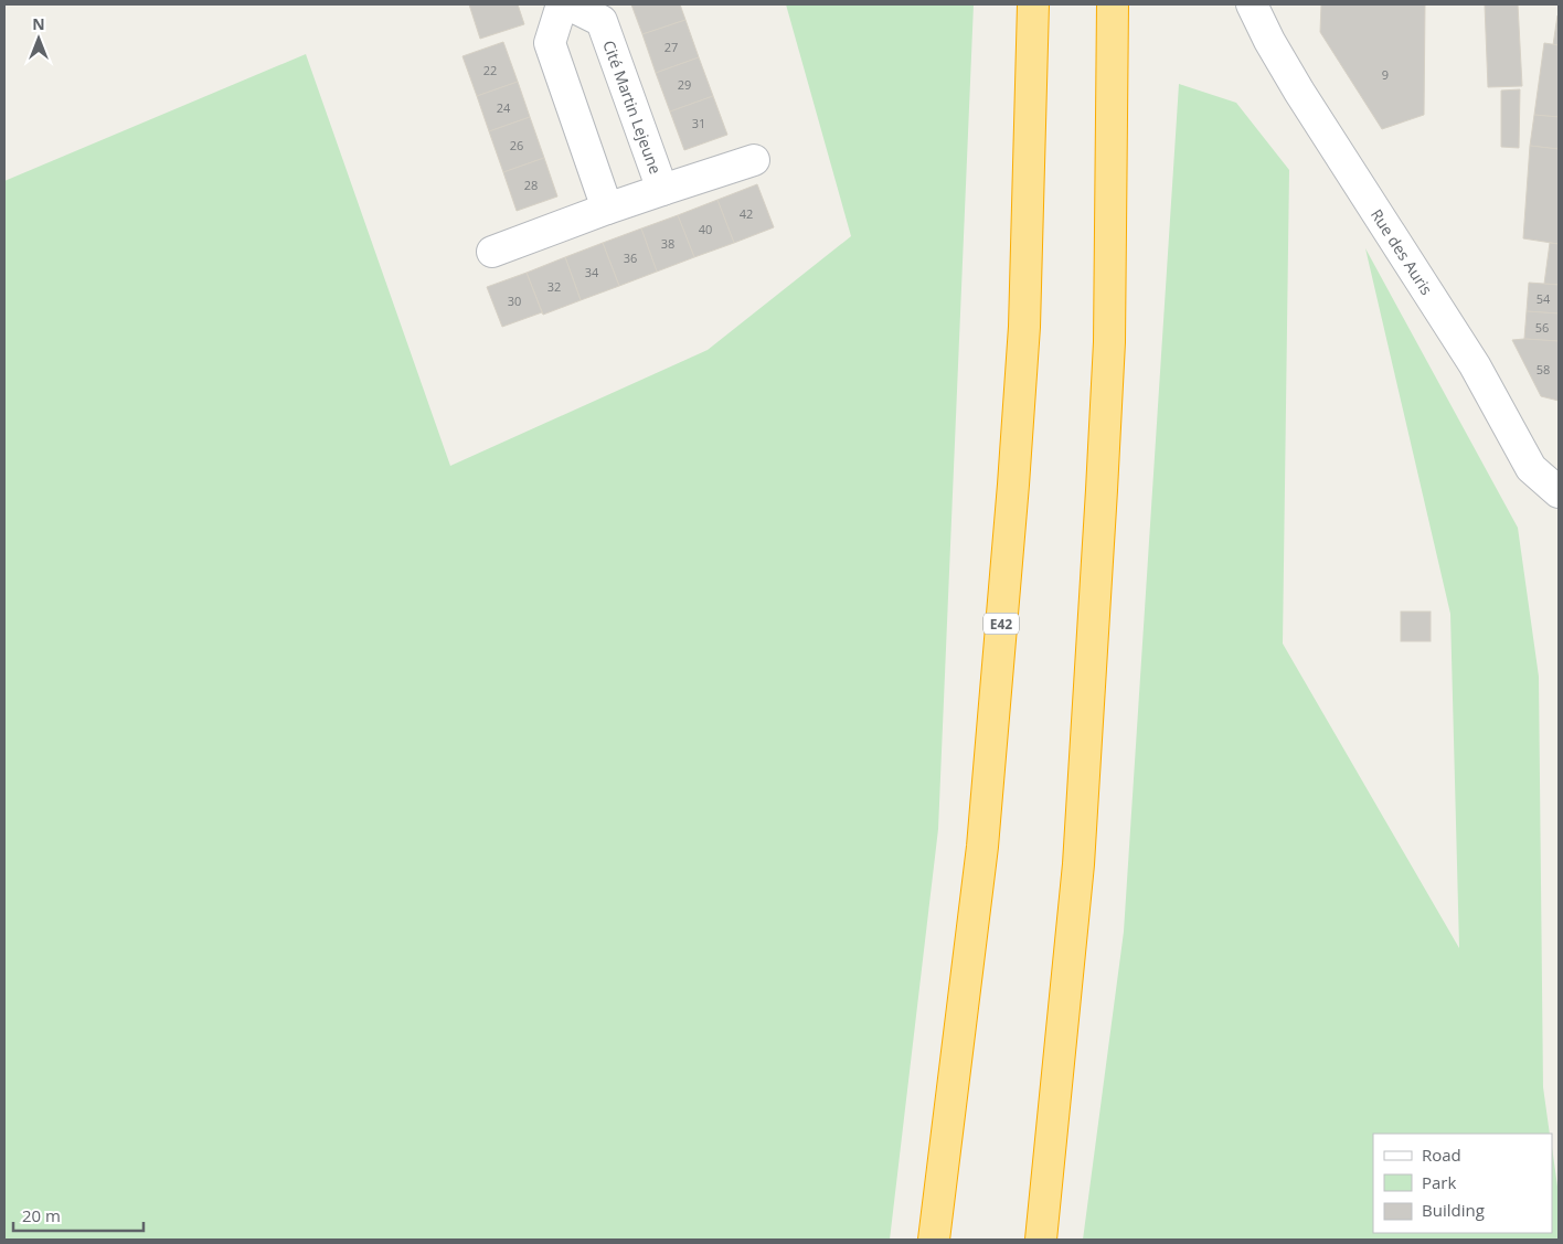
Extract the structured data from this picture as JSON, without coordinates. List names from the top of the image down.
{
  "streets": {
    "highway": ["E42"],
    "street": ["Cité Martin Lejeune", "Rue des Auris"]
  },
  "house_numbers": [
    "27",
    "22",
    "9",
    "29",
    "24",
    "31",
    "26",
    "28",
    "42",
    "40",
    "38",
    "36",
    "34",
    "32",
    "54",
    "30",
    "56",
    "58"
  ],
  "legend": ["Road", "Park", "Building"],
  "scale_bar": "20 m",
  "north": "top"
}
